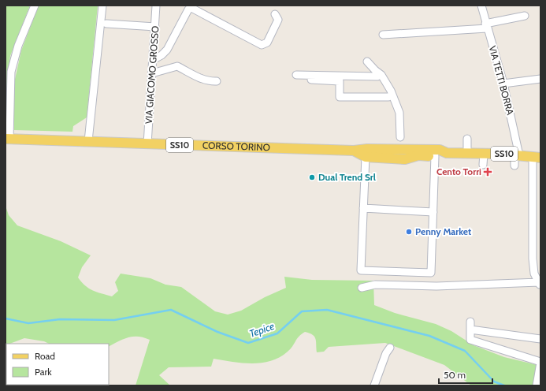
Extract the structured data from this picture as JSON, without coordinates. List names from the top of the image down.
{
  "streets": {
    "main road": ["SS10", "CORSO TORINO"],
    "street": ["VIA GIACOMO GROSSO", "VIA TETTI BORRA"]
  },
  "crossings": [
    ["VIA GIACOMO GROSSO", "CORSO TORINO"],
    ["VIA TETTI BORRA", "CORSO TORINO"]
  ],
  "water": ["Tepice"],
  "places": {
    "health": ["Cento Torri"],
    "other": ["Dual Trend Srl", "Penny Market"]
  },
  "legend": ["Road", "Park"],
  "scale_bar": "50 m"
}
